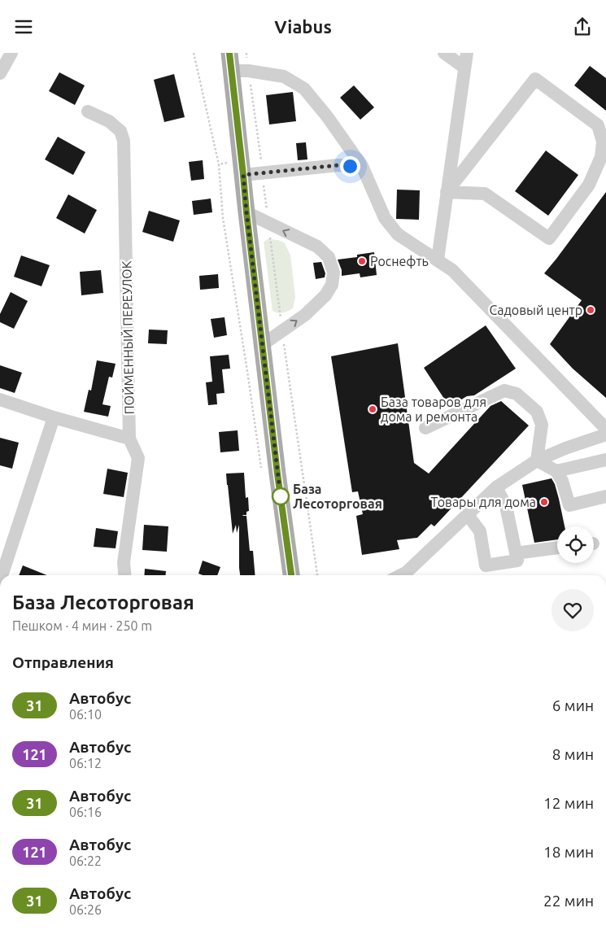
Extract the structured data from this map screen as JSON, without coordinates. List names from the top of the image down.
{
  "streets": {
    "street": ["ПОЙМЕННЫЙ ПЕРЕУЛОК"]
  },
  "places": [
    "Роснефть",
    "Садовый центр",
    "База товаров для дома и ремонта",
    "База Лесоторговая",
    "Товары для дома"
  ],
  "lines": ["bus line 31"],
  "page": {
    "header": "Viabus",
    "heading": [
      ["База Лесоторговая", "Пешком · 4 мин · 250 m"],
      "Отправления"
    ],
    "list": [
      {
        "mark": "31",
        "name": "Автобус",
        "note": "06:10",
        "value": "6 мин"
      },
      {
        "mark": "121",
        "name": "Автобус",
        "note": "06:12",
        "value": "8 мин"
      },
      {
        "mark": "31",
        "name": "Автобус",
        "note": "06:16",
        "value": "12 мин"
      },
      {
        "mark": "121",
        "name": "Автобус",
        "note": "06:22",
        "value": "18 мин"
      },
      {
        "mark": "31",
        "name": "Автобус",
        "note": "06:26",
        "value": "22 мин"
      }
    ]
  }
}
